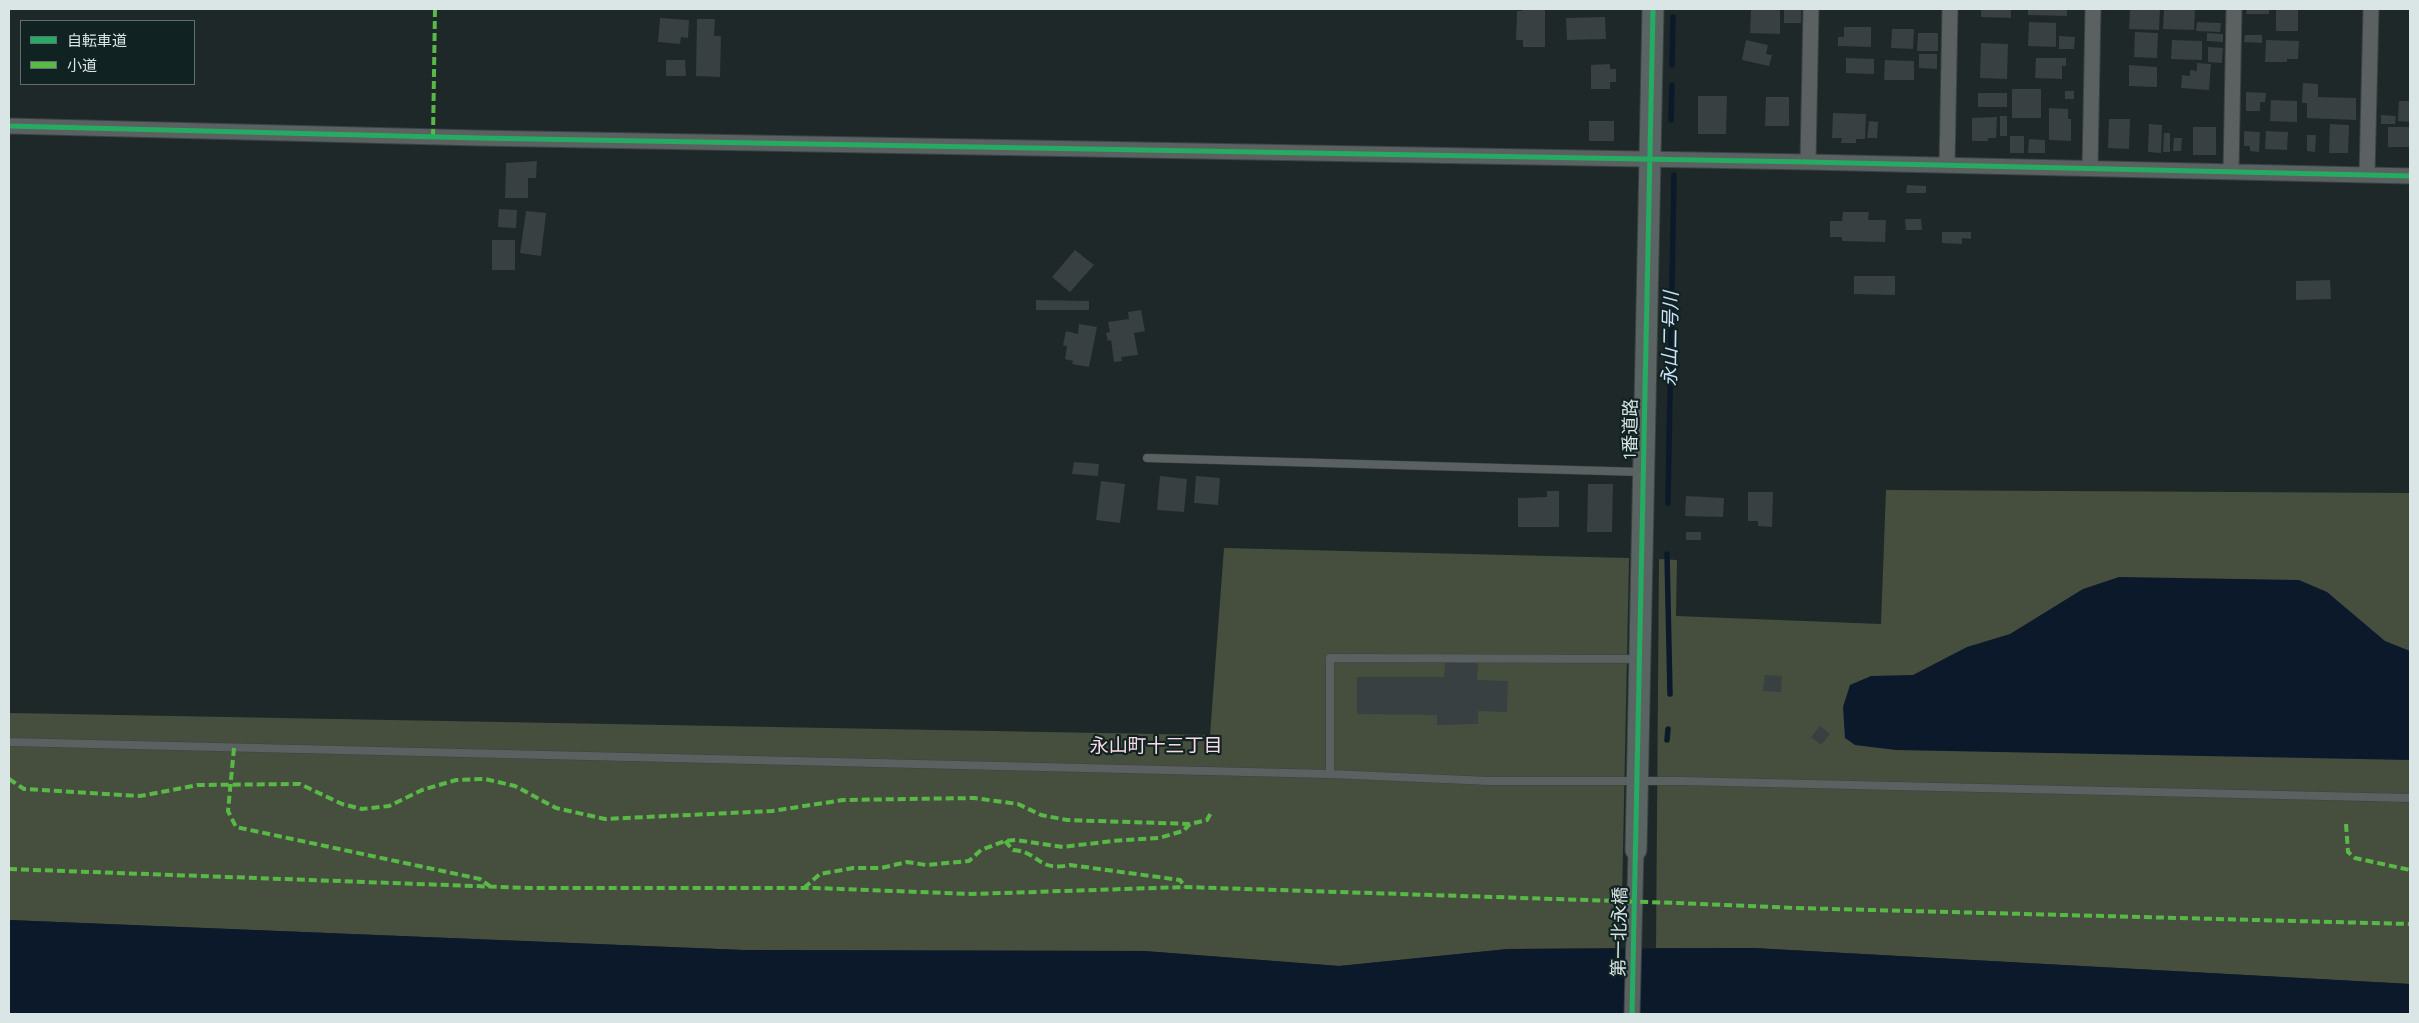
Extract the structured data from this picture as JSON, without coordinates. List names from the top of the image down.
{
  "streets": {
    "street": ["1番道路", "第一北永橋"]
  },
  "crossings": [
    ["1番道路", "第一北永橋"]
  ],
  "districts": ["永山町十三丁目"],
  "water": ["永山二号川"],
  "legend": ["自転車道", "小道"]
}
